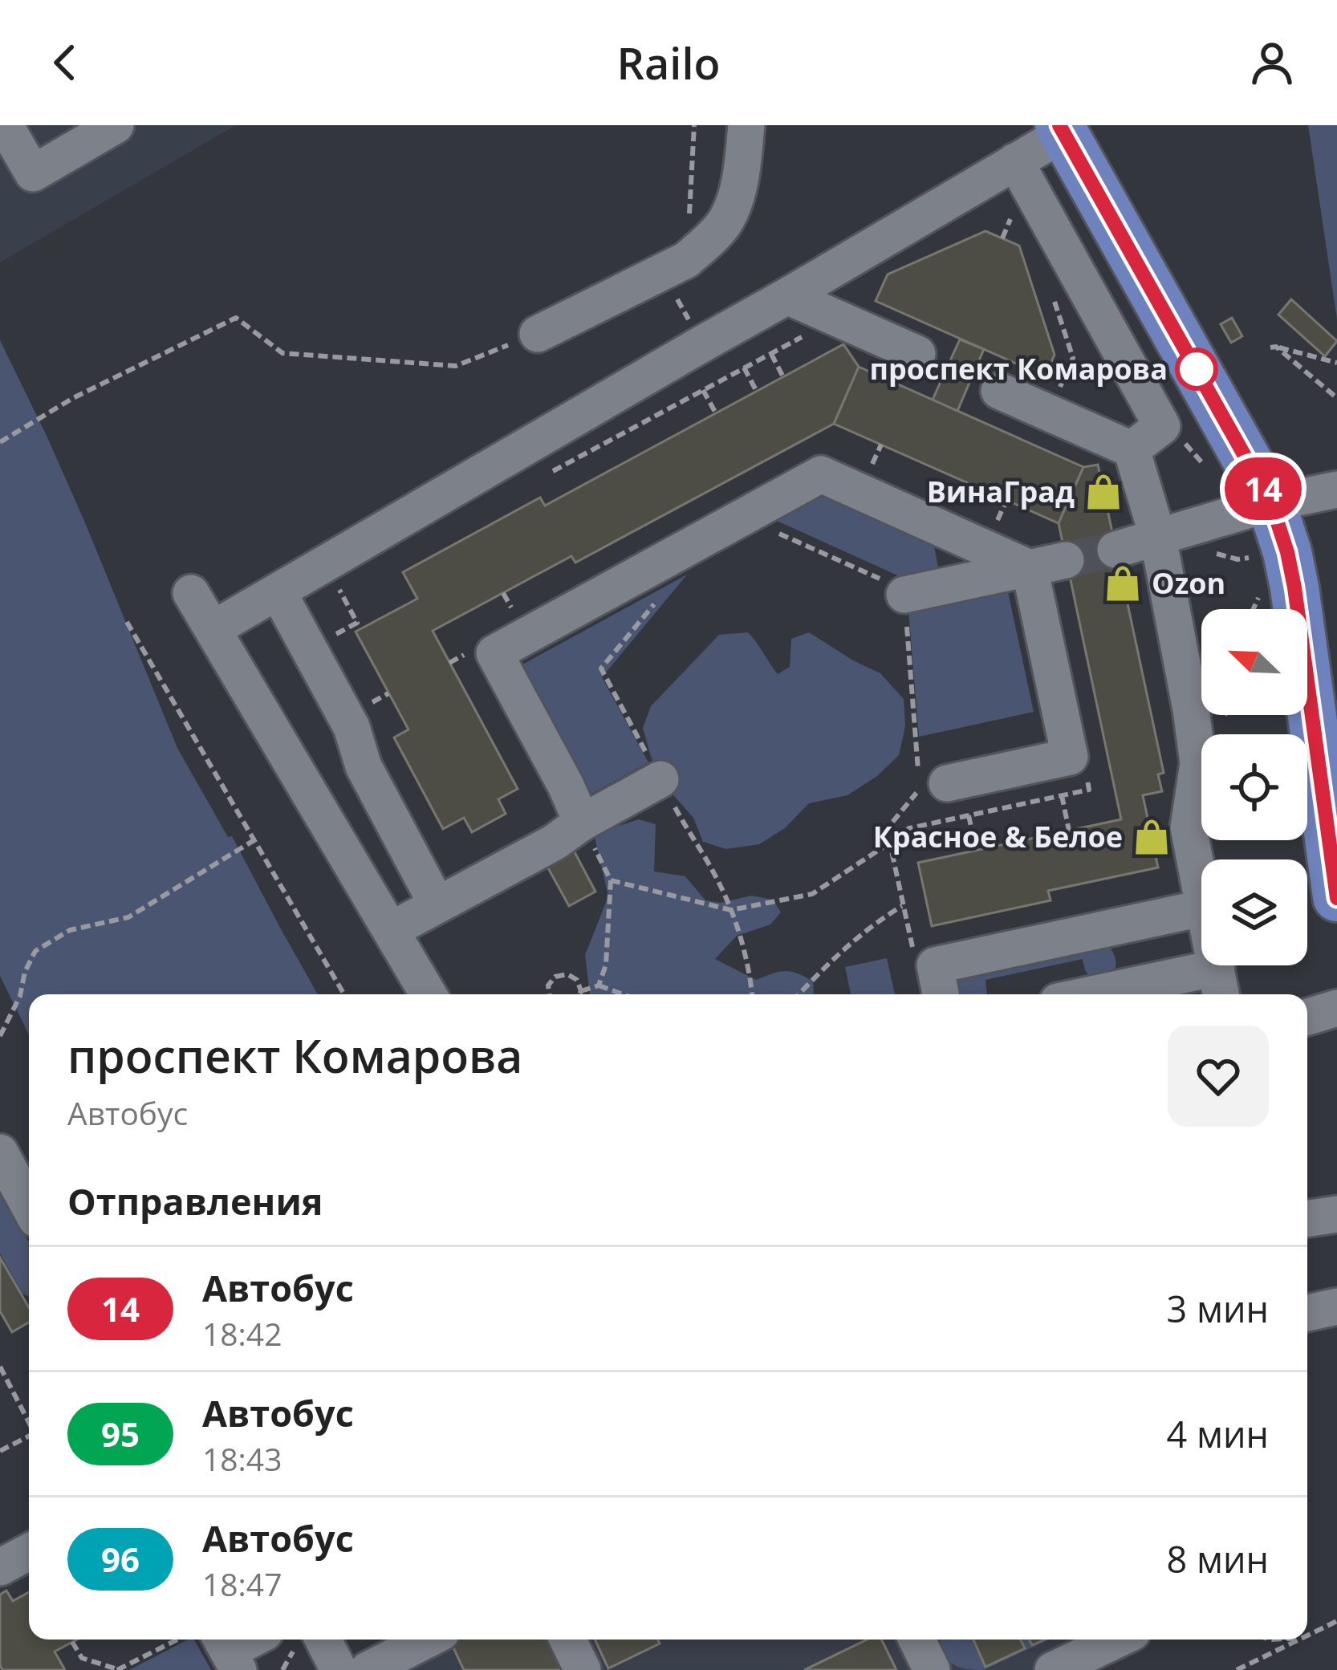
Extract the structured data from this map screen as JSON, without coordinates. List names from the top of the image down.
{
  "places": {
    "other": ["проспект Комарова"],
    "shop": ["ВинаГрад", "Ozon", "Красное & Белое"]
  },
  "lines": ["bus line 14"],
  "north": "top left",
  "page": {
    "header": "Railo",
    "on_map": "14",
    "heading": [
      ["проспект Комарова", "Автобус"],
      "Отправления"
    ],
    "list": [
      {
        "mark": "14",
        "name": "Автобус",
        "note": "18:42",
        "value": "3 мин"
      },
      {
        "mark": "95",
        "name": "Автобус",
        "note": "18:43",
        "value": "4 мин"
      },
      {
        "mark": "96",
        "name": "Автобус",
        "note": "18:47",
        "value": "8 мин"
      }
    ]
  }
}
